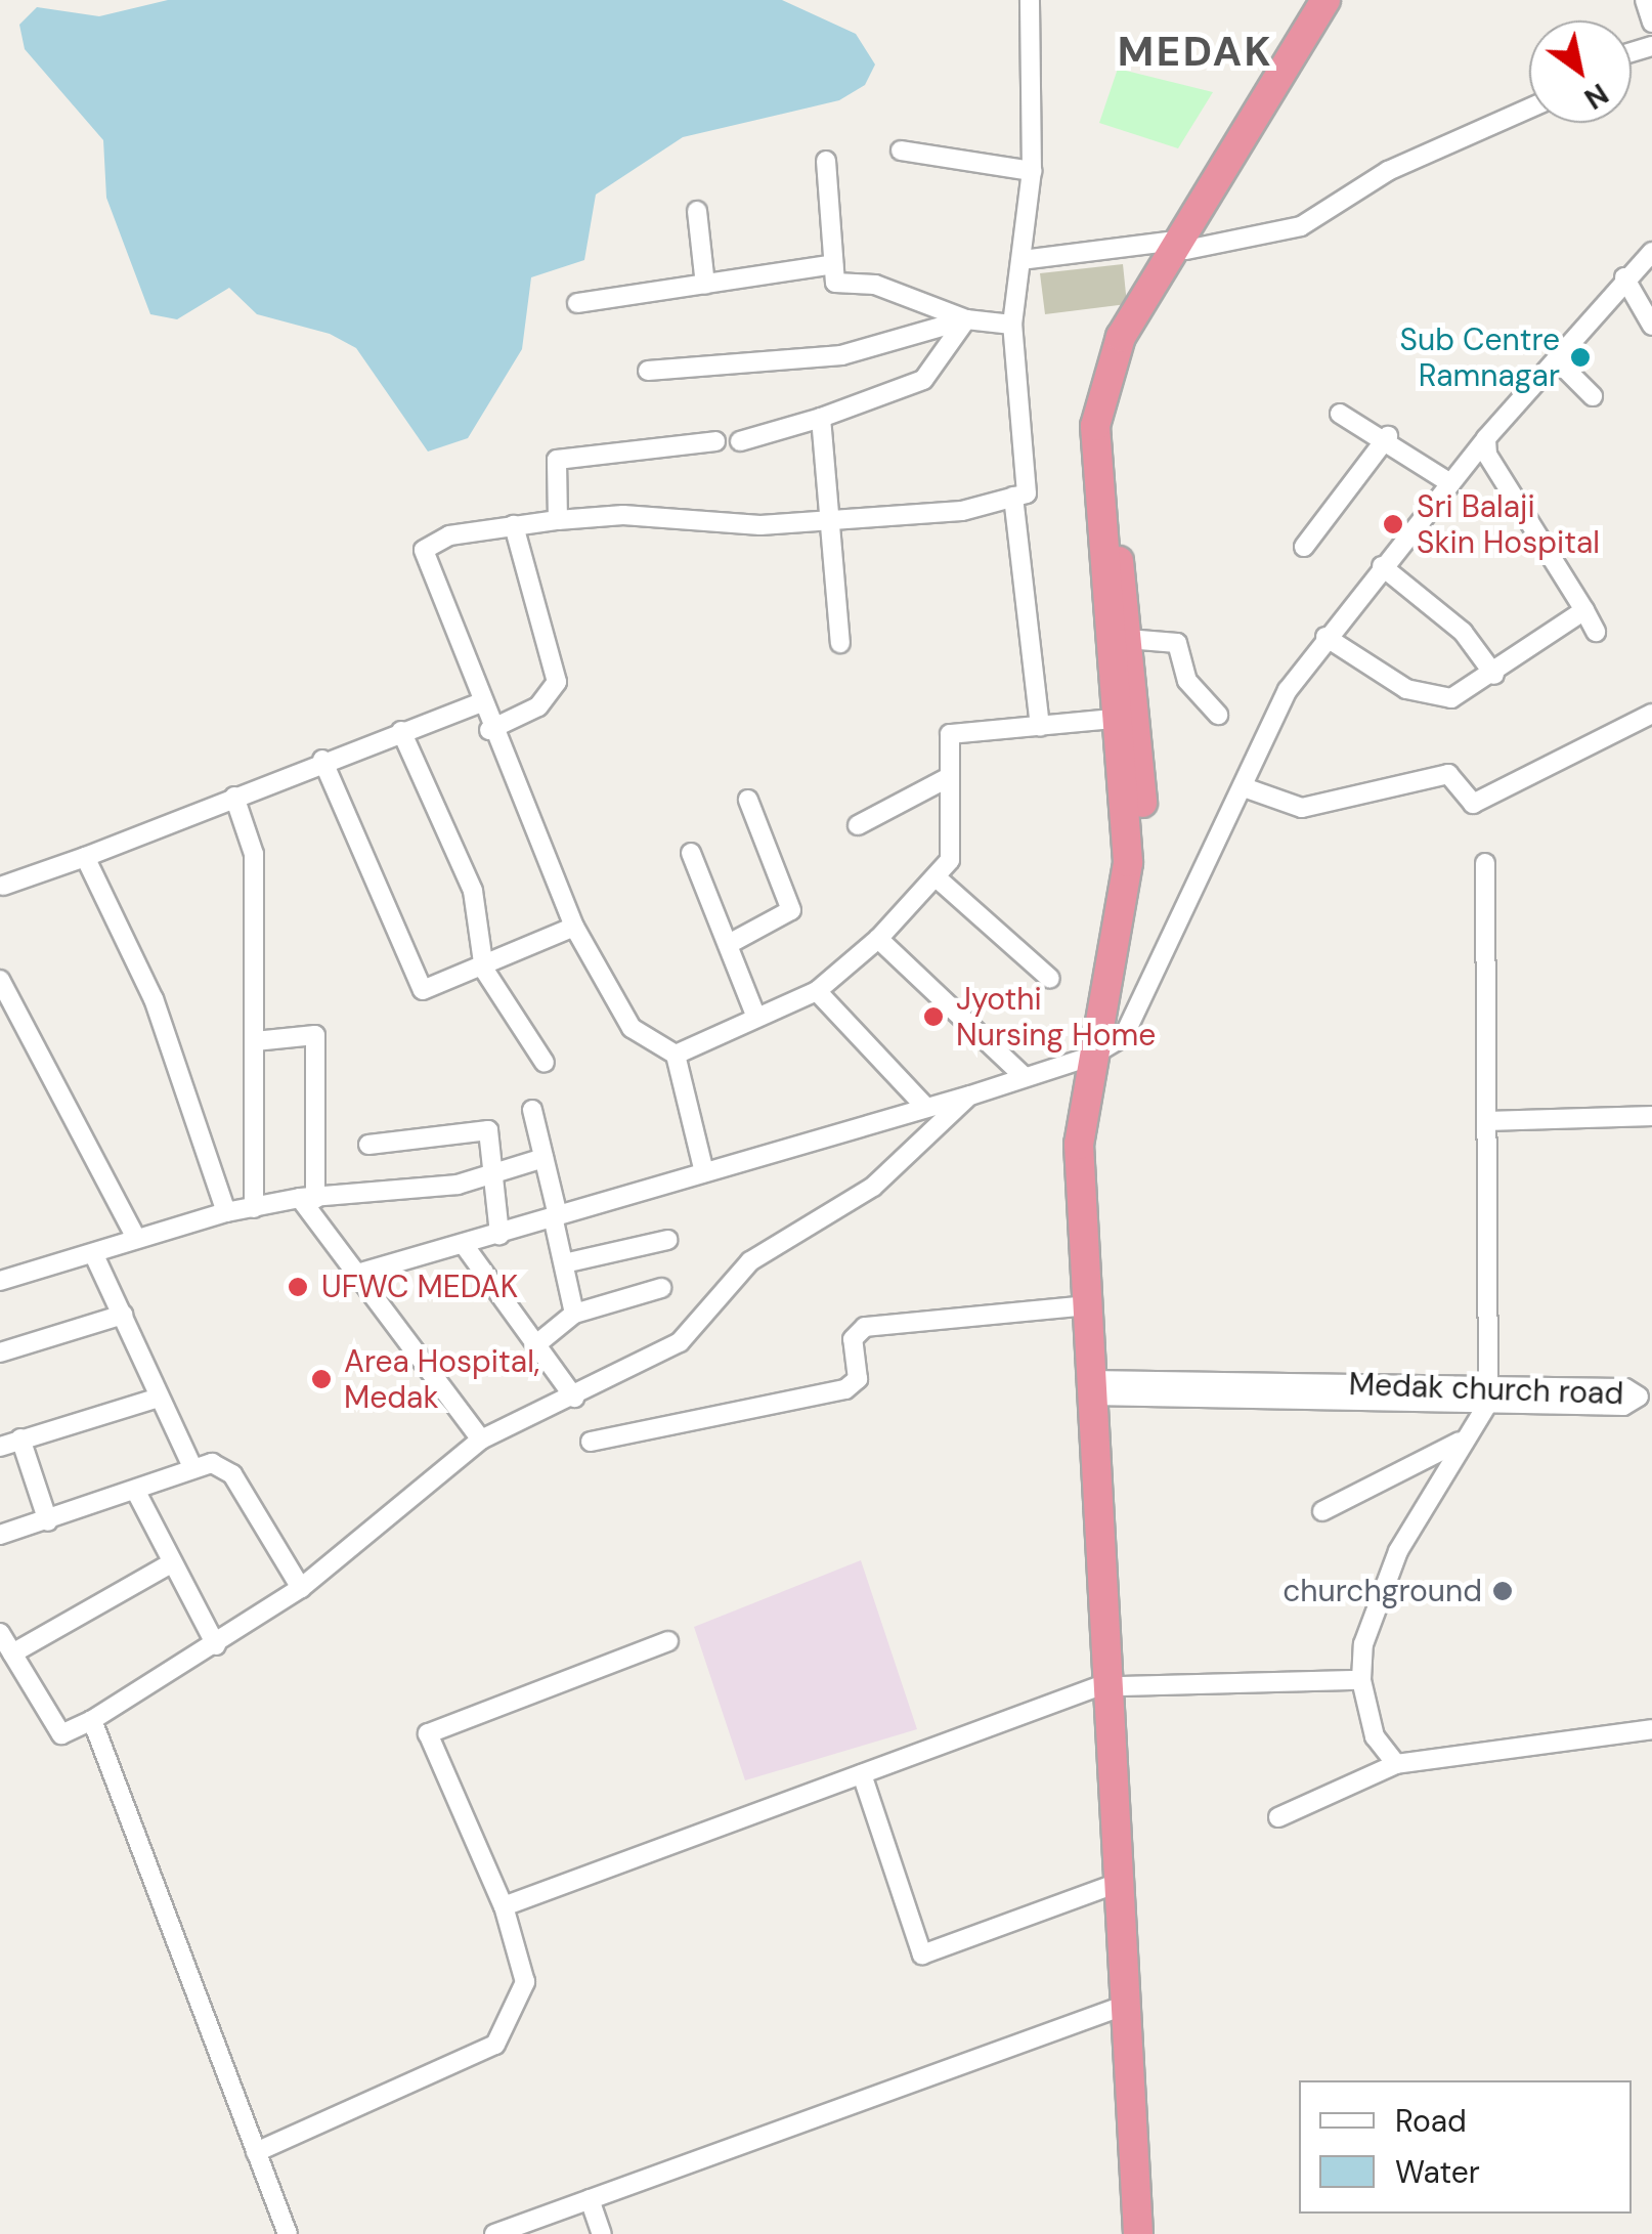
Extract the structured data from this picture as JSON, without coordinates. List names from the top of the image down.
{
  "streets": {
    "street": ["Medak church road"]
  },
  "districts": ["MEDAK"],
  "places": [
    "Sub Centre Ramnagar",
    "Sri Balaji Skin Hospital",
    "Jyothi Nursing Home",
    "UFWC MEDAK",
    "Area Hospital, Medak",
    "churchground"
  ],
  "legend": ["Road", "Water"],
  "north": "bottom right"
}
